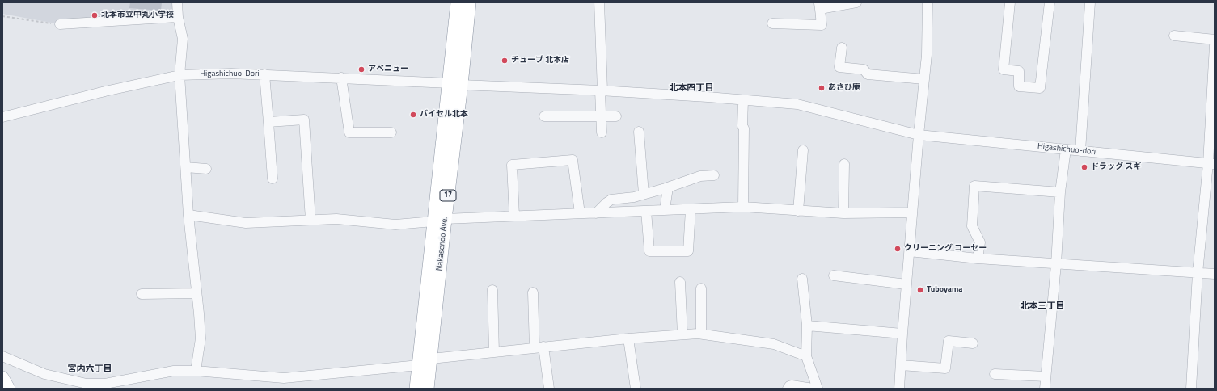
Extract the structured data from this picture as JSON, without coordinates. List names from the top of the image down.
{
  "streets": {
    "highway": ["17", "Nakasendo Ave."],
    "street": ["Higashichuo-Dori", "Higashichuo-dori"]
  },
  "crossings": [
    ["Higashichuo-Dori", "Higashichuo-dori"],
    ["Higashichuo-Dori", "Nakasendo Ave."],
    ["17", "Nakasendo Ave."]
  ],
  "districts": ["北本四丁目", "北本三丁目", "宮内六丁目"],
  "places": [
    "北本市立中丸小学校",
    "チューブ 北本店",
    "アベニュー",
    "あさひ庵",
    "バイセル北本",
    "ドラッグ スギ",
    "クリーニング コーセー",
    "Tuboyama"
  ]
}
